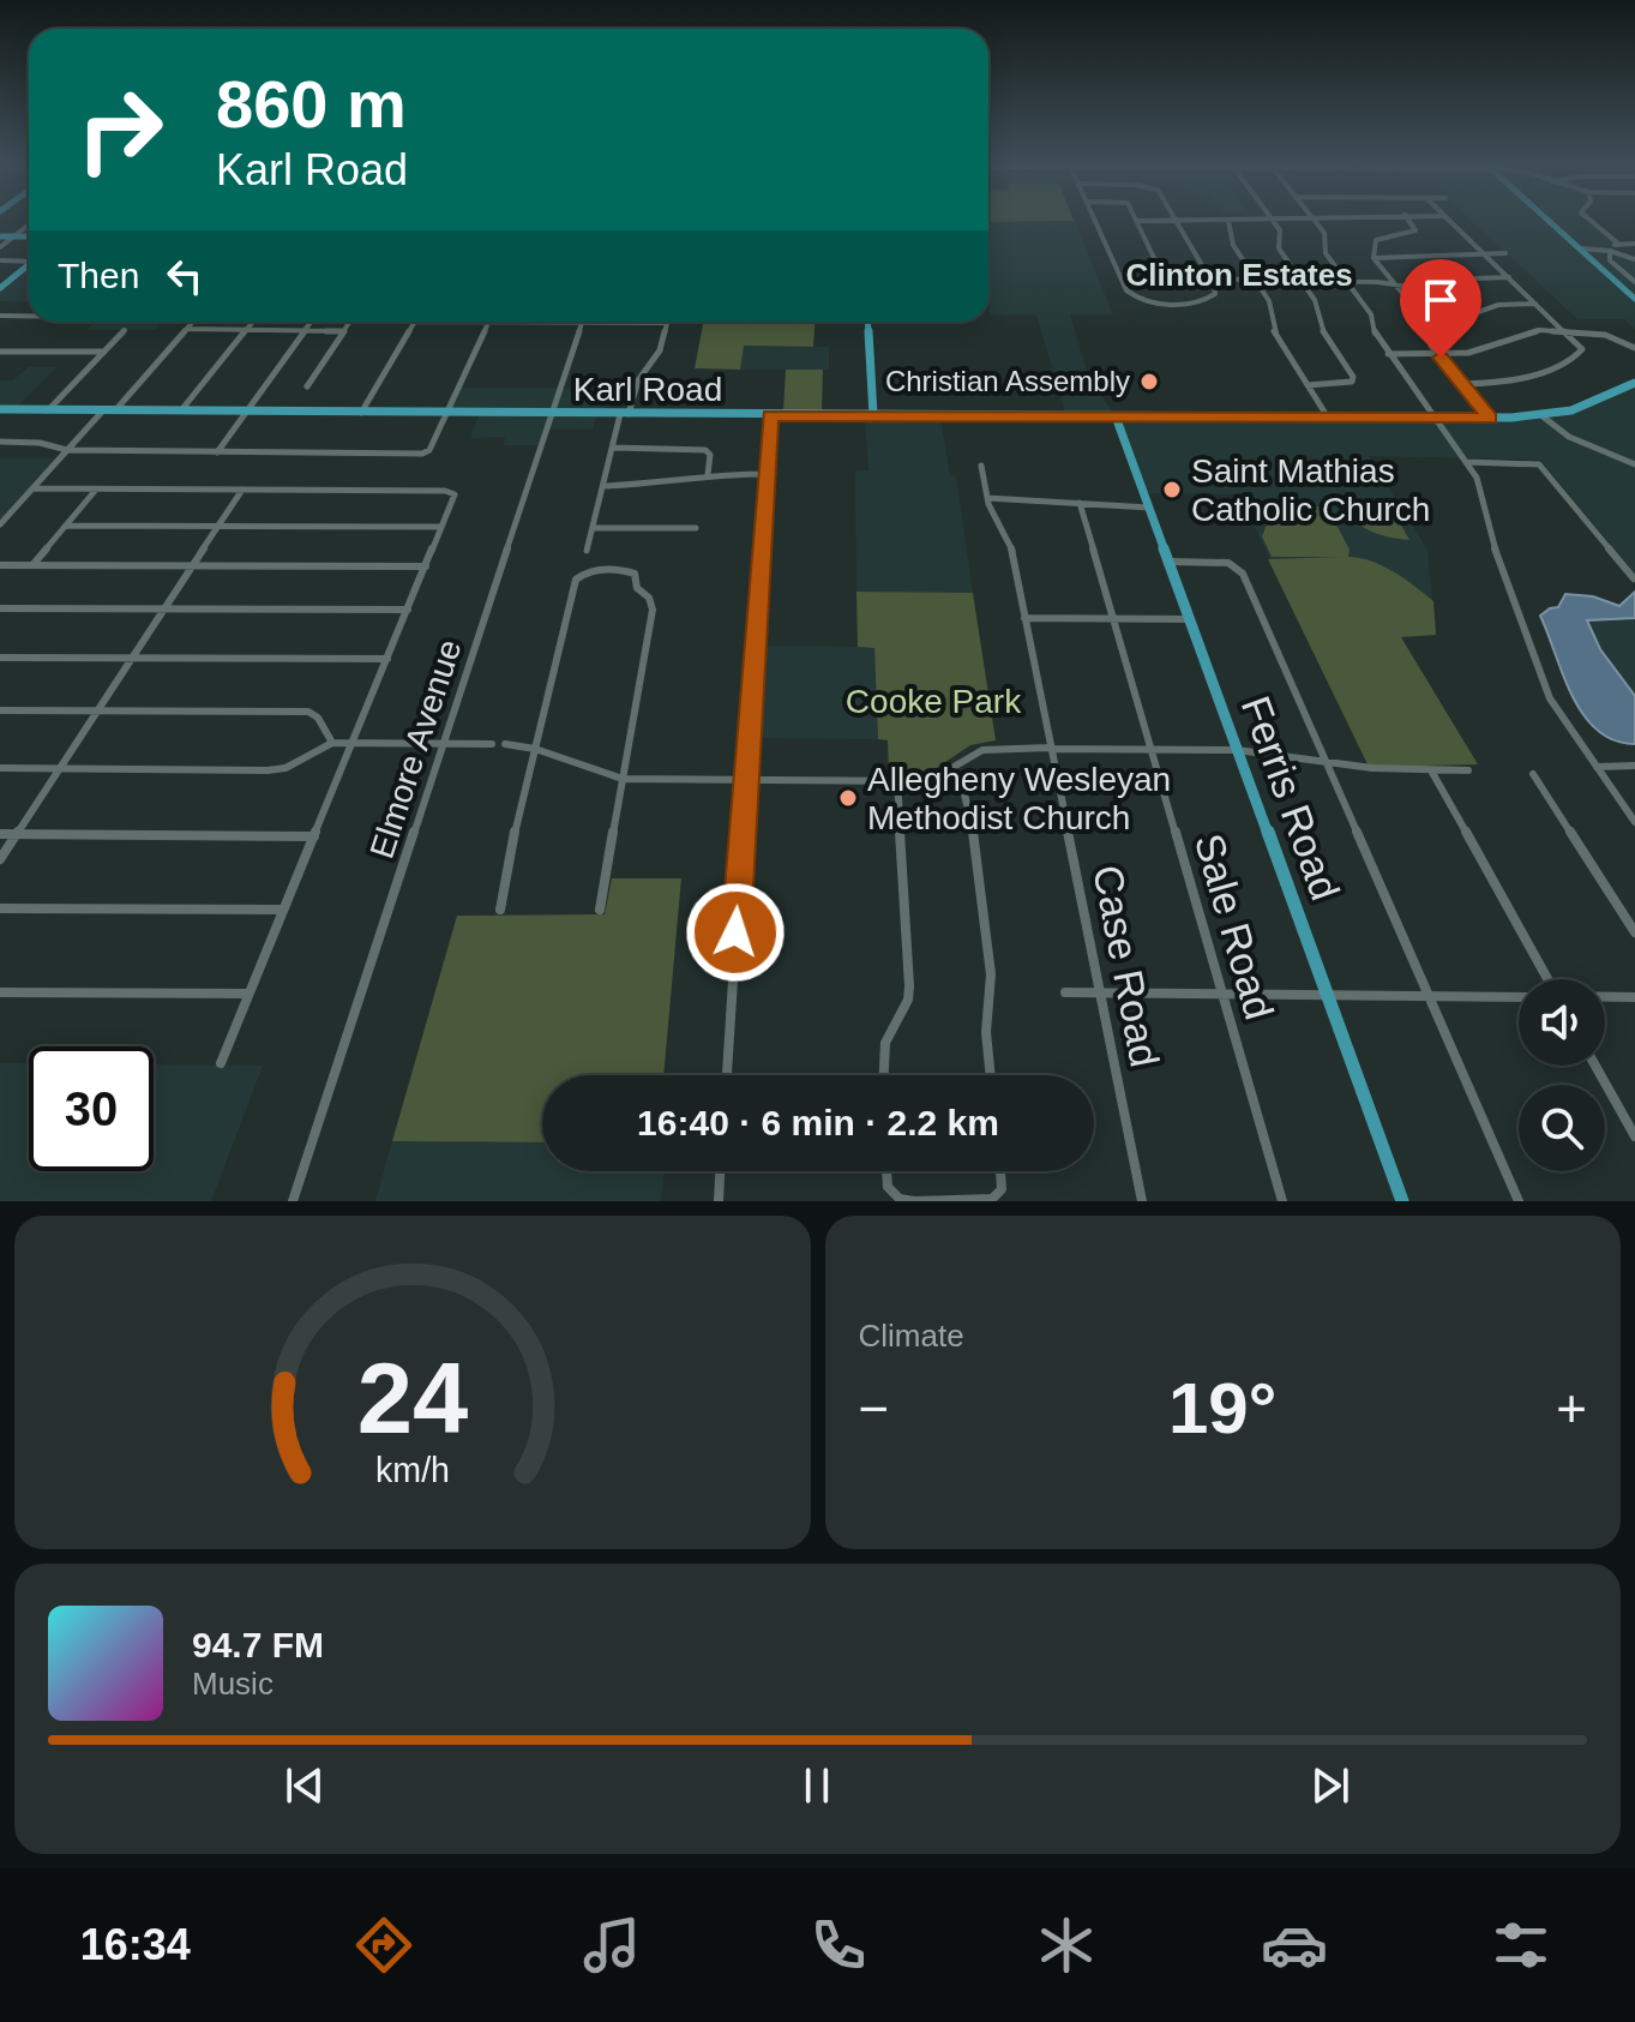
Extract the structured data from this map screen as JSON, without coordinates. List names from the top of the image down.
{
  "streets": {
    "main road": ["Karl Road", "Ferris Road"],
    "street": ["Elmore Avenue", "Sale Road", "Case Road"]
  },
  "crossings": [
    ["Karl Road", "Elmore Avenue"],
    ["Karl Road", "Ferris Road"]
  ],
  "districts": ["Clinton Estates"],
  "parks": ["Cooke Park"],
  "places": ["Christian Assembly", "Saint Mathias Catholic Church", "Allegheny Wesleyan Methodist Church"],
  "page": {
    "turn": ["860 m", "Karl Road"],
    "then": "Then",
    "limit": "30",
    "trip": "16:40 · 6 min · 2.2 km",
    "tile": "Climate",
    "heat": ["−", "19°", "+"],
    "song": ["94.7 FM", "Music"],
    "tabs": "16:34",
    "gauge": ["24", "km/h"]
  }
}
